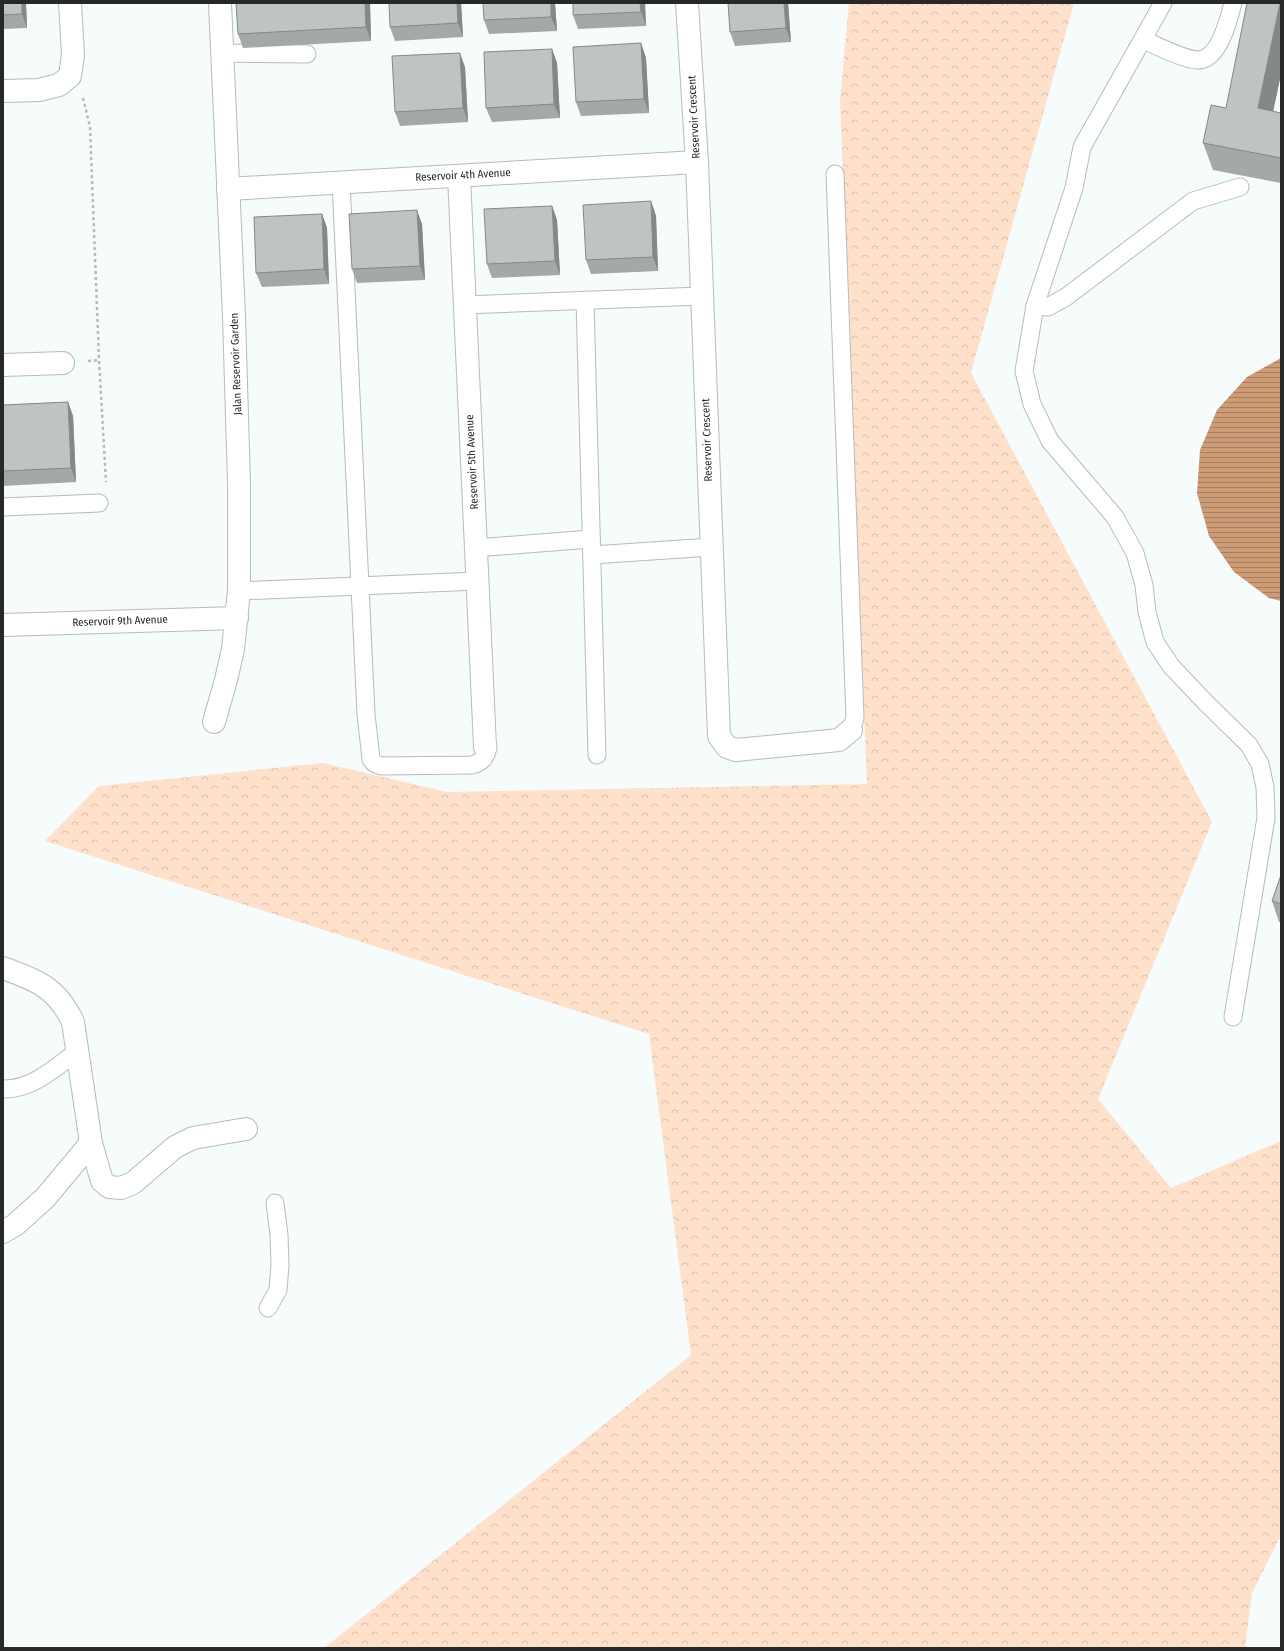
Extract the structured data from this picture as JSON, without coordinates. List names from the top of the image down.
{
  "streets": {
    "street": [
      "Reservoir Crescent",
      "Reservoir 4th Avenue",
      "Jalan Reservoir Garden",
      "Reservoir 5th Avenue",
      "Reservoir 9th Avenue"
    ]
  },
  "crossings": [
    ["Reservoir Crescent", "Reservoir 4th Avenue"],
    ["Reservoir 4th Avenue", "Jalan Reservoir Garden"],
    ["Reservoir 4th Avenue", "Reservoir 5th Avenue"],
    ["Jalan Reservoir Garden", "Reservoir 9th Avenue"]
  ]
}
